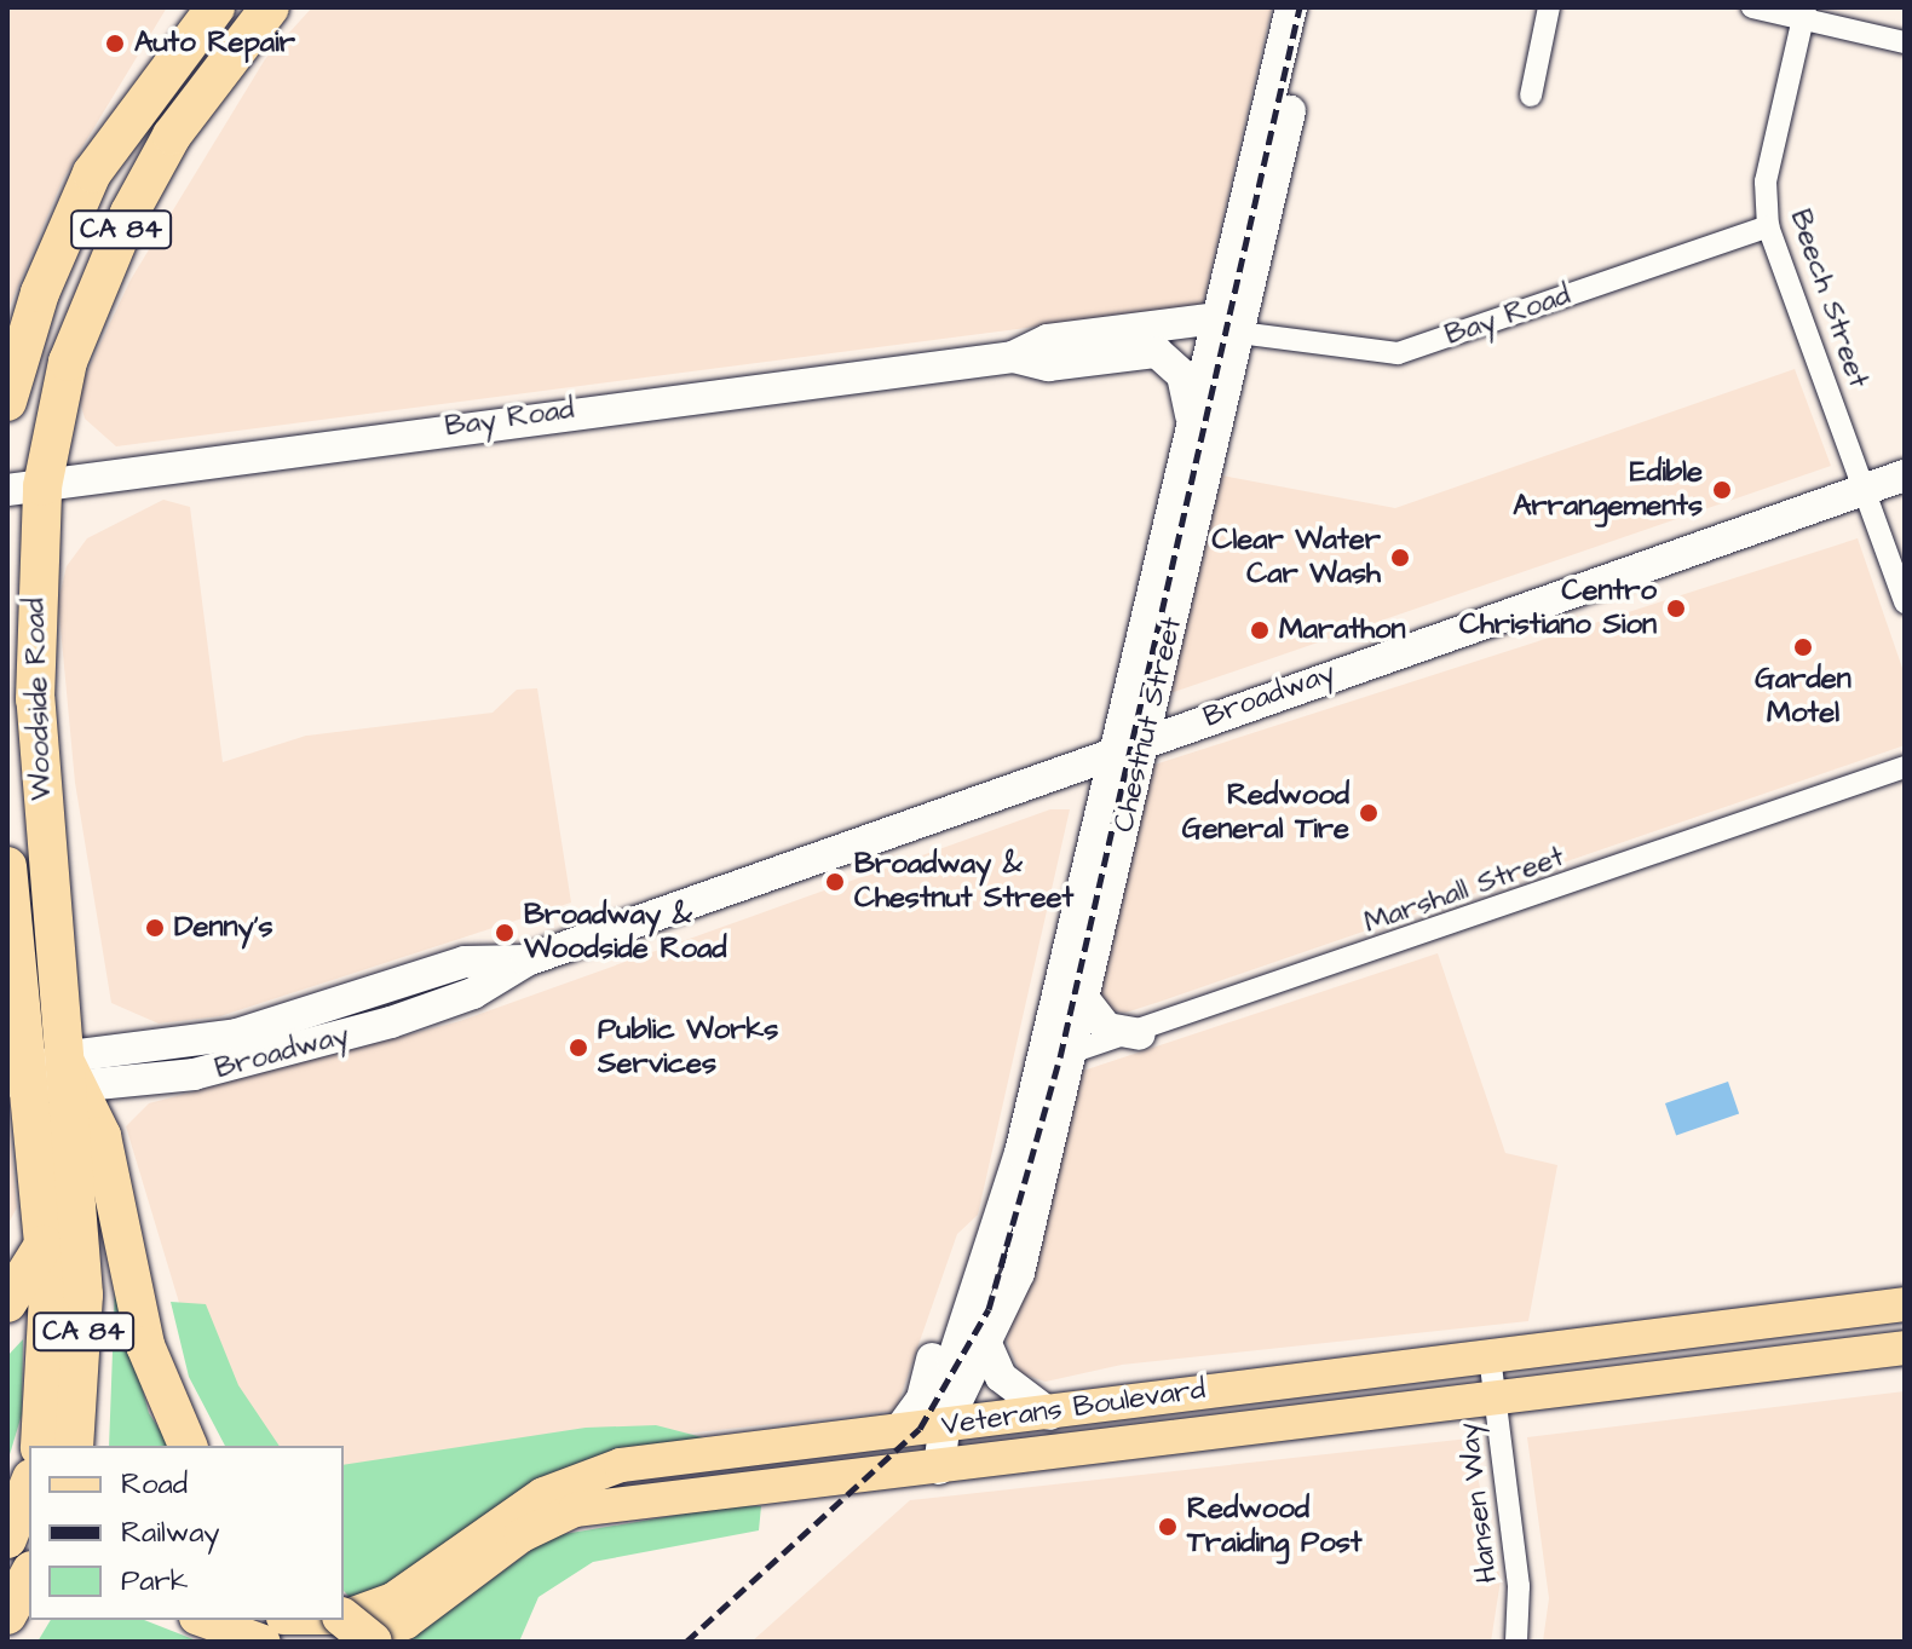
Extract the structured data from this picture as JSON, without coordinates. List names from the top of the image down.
{
  "streets": {
    "highway": ["CA 84", "Woodside Road"],
    "main road": ["Veterans Boulevard"],
    "street": [
      "Beech Street",
      "Bay Road",
      "Broadway",
      "Chestnut Street",
      "Marshall Street",
      "Hansen Way"
    ]
  },
  "crossings": [
    ["Beech Street", "Bay Road"],
    ["Beech Street", "Broadway"],
    ["Bay Road", "Woodside Road"],
    ["Bay Road", "Chestnut Street"],
    ["Broadway", "Woodside Road"],
    ["Broadway", "Chestnut Street"],
    ["Chestnut Street", "Marshall Street"],
    ["Chestnut Street", "Veterans Boulevard"],
    ["Veterans Boulevard", "Hansen Way"]
  ],
  "places": [
    "Auto Repair",
    "Edible Arrangements",
    "Clear Water Car Wash",
    "Centro Christiano Sion",
    "Marathon",
    "Garden Motel",
    "Redwood General Tire",
    "Broadway & Chestnut Street",
    "Denny's",
    "Broadway & Woodside Road",
    "Public Works Services",
    "Redwood Traiding Post"
  ],
  "legend": ["Road", "Railway", "Park"]
}
